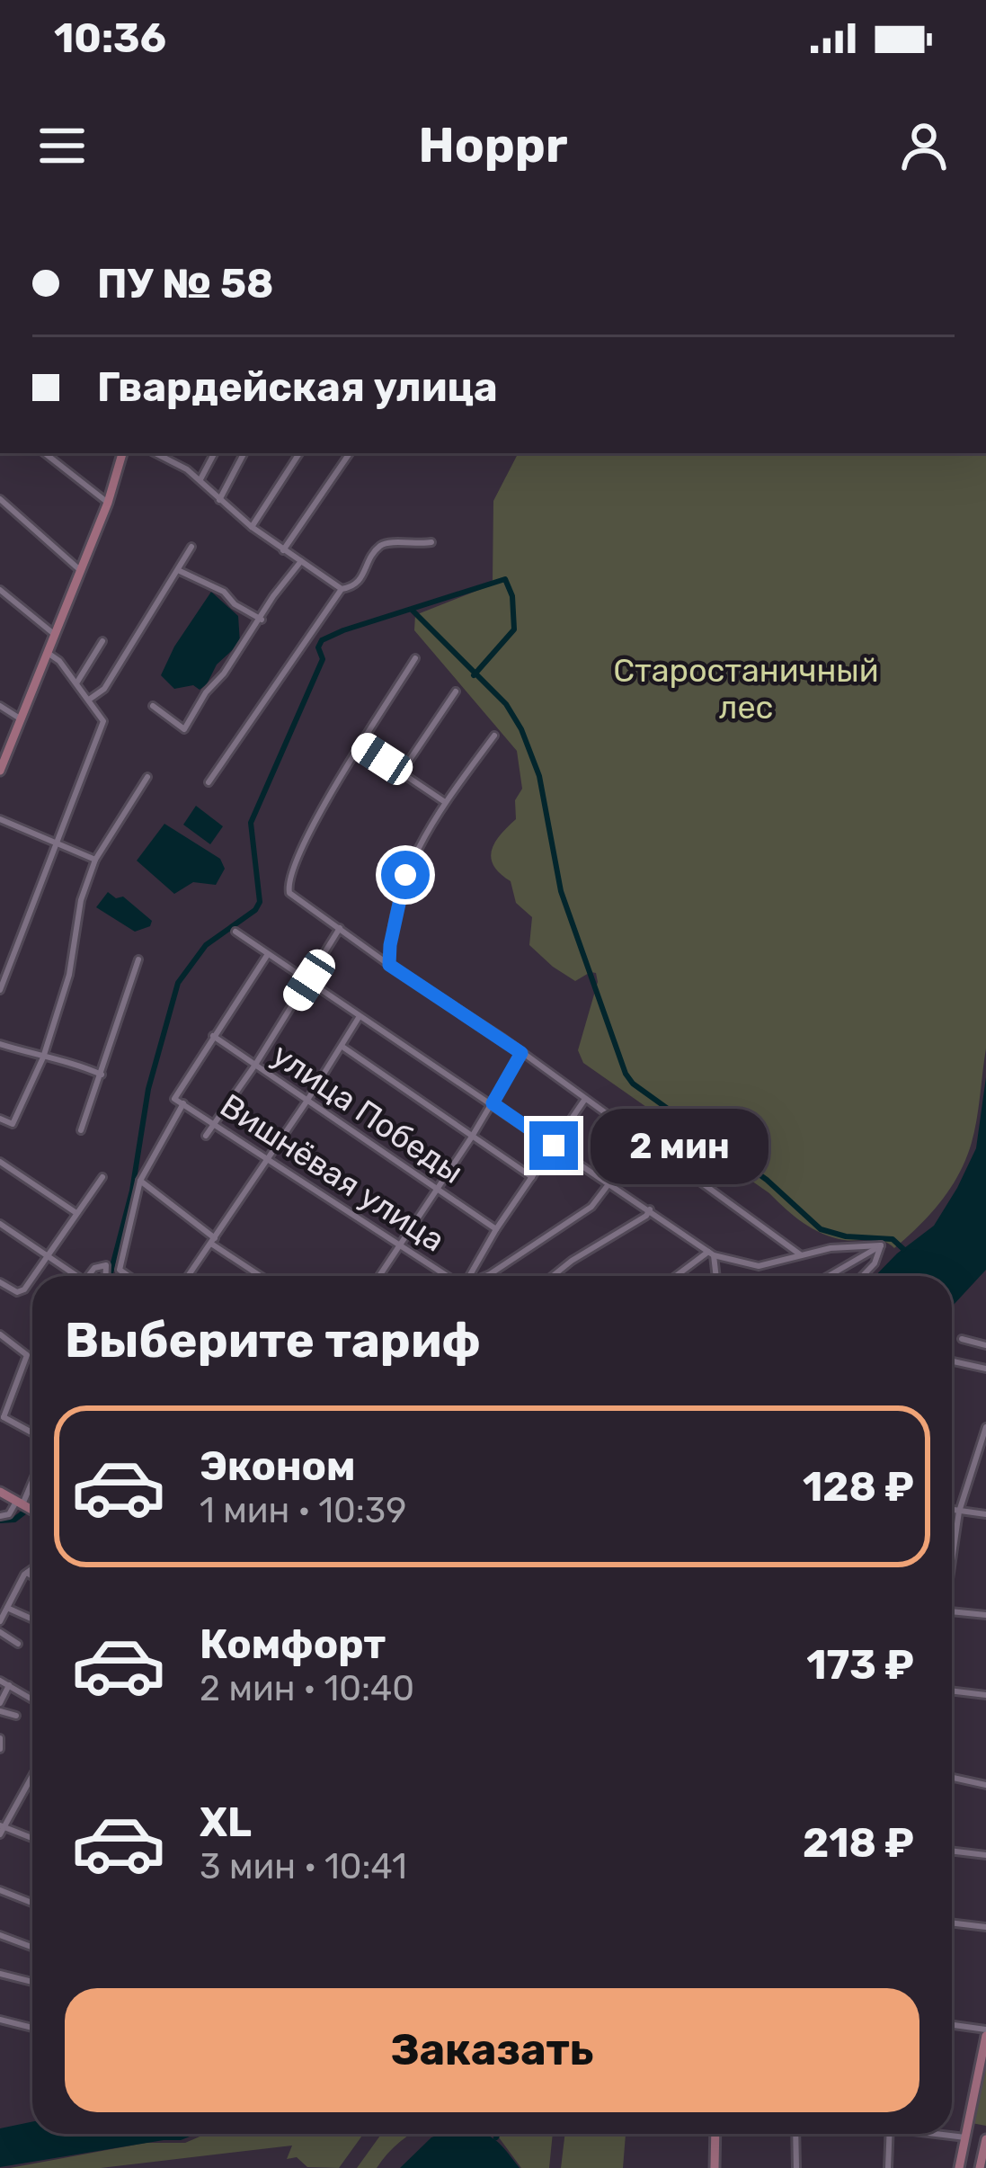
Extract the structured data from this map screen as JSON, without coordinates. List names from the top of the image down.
{
  "streets": {
    "street": ["улица Победы", "Вишнёвая улица"]
  },
  "crossings": [
    ["улица Победы", "Вишнёвая улица"]
  ],
  "parks": ["Старостаничный лес"],
  "page": {
    "status": "10:36",
    "header": "Hoppr",
    "banner": ["ПУ № 58", "Гвардейская улица"],
    "bubble": "2 мин",
    "heading": "Выберите тариф",
    "list": [
      {
        "name": "Эконом",
        "note": "1 мин · 10:39",
        "value": "128 ₽"
      },
      {
        "name": "Комфорт",
        "note": "2 мин · 10:40",
        "value": "173 ₽"
      },
      {
        "name": "XL",
        "note": "3 мин · 10:41",
        "value": "218 ₽"
      }
    ],
    "buttons": "Заказать"
  }
}
